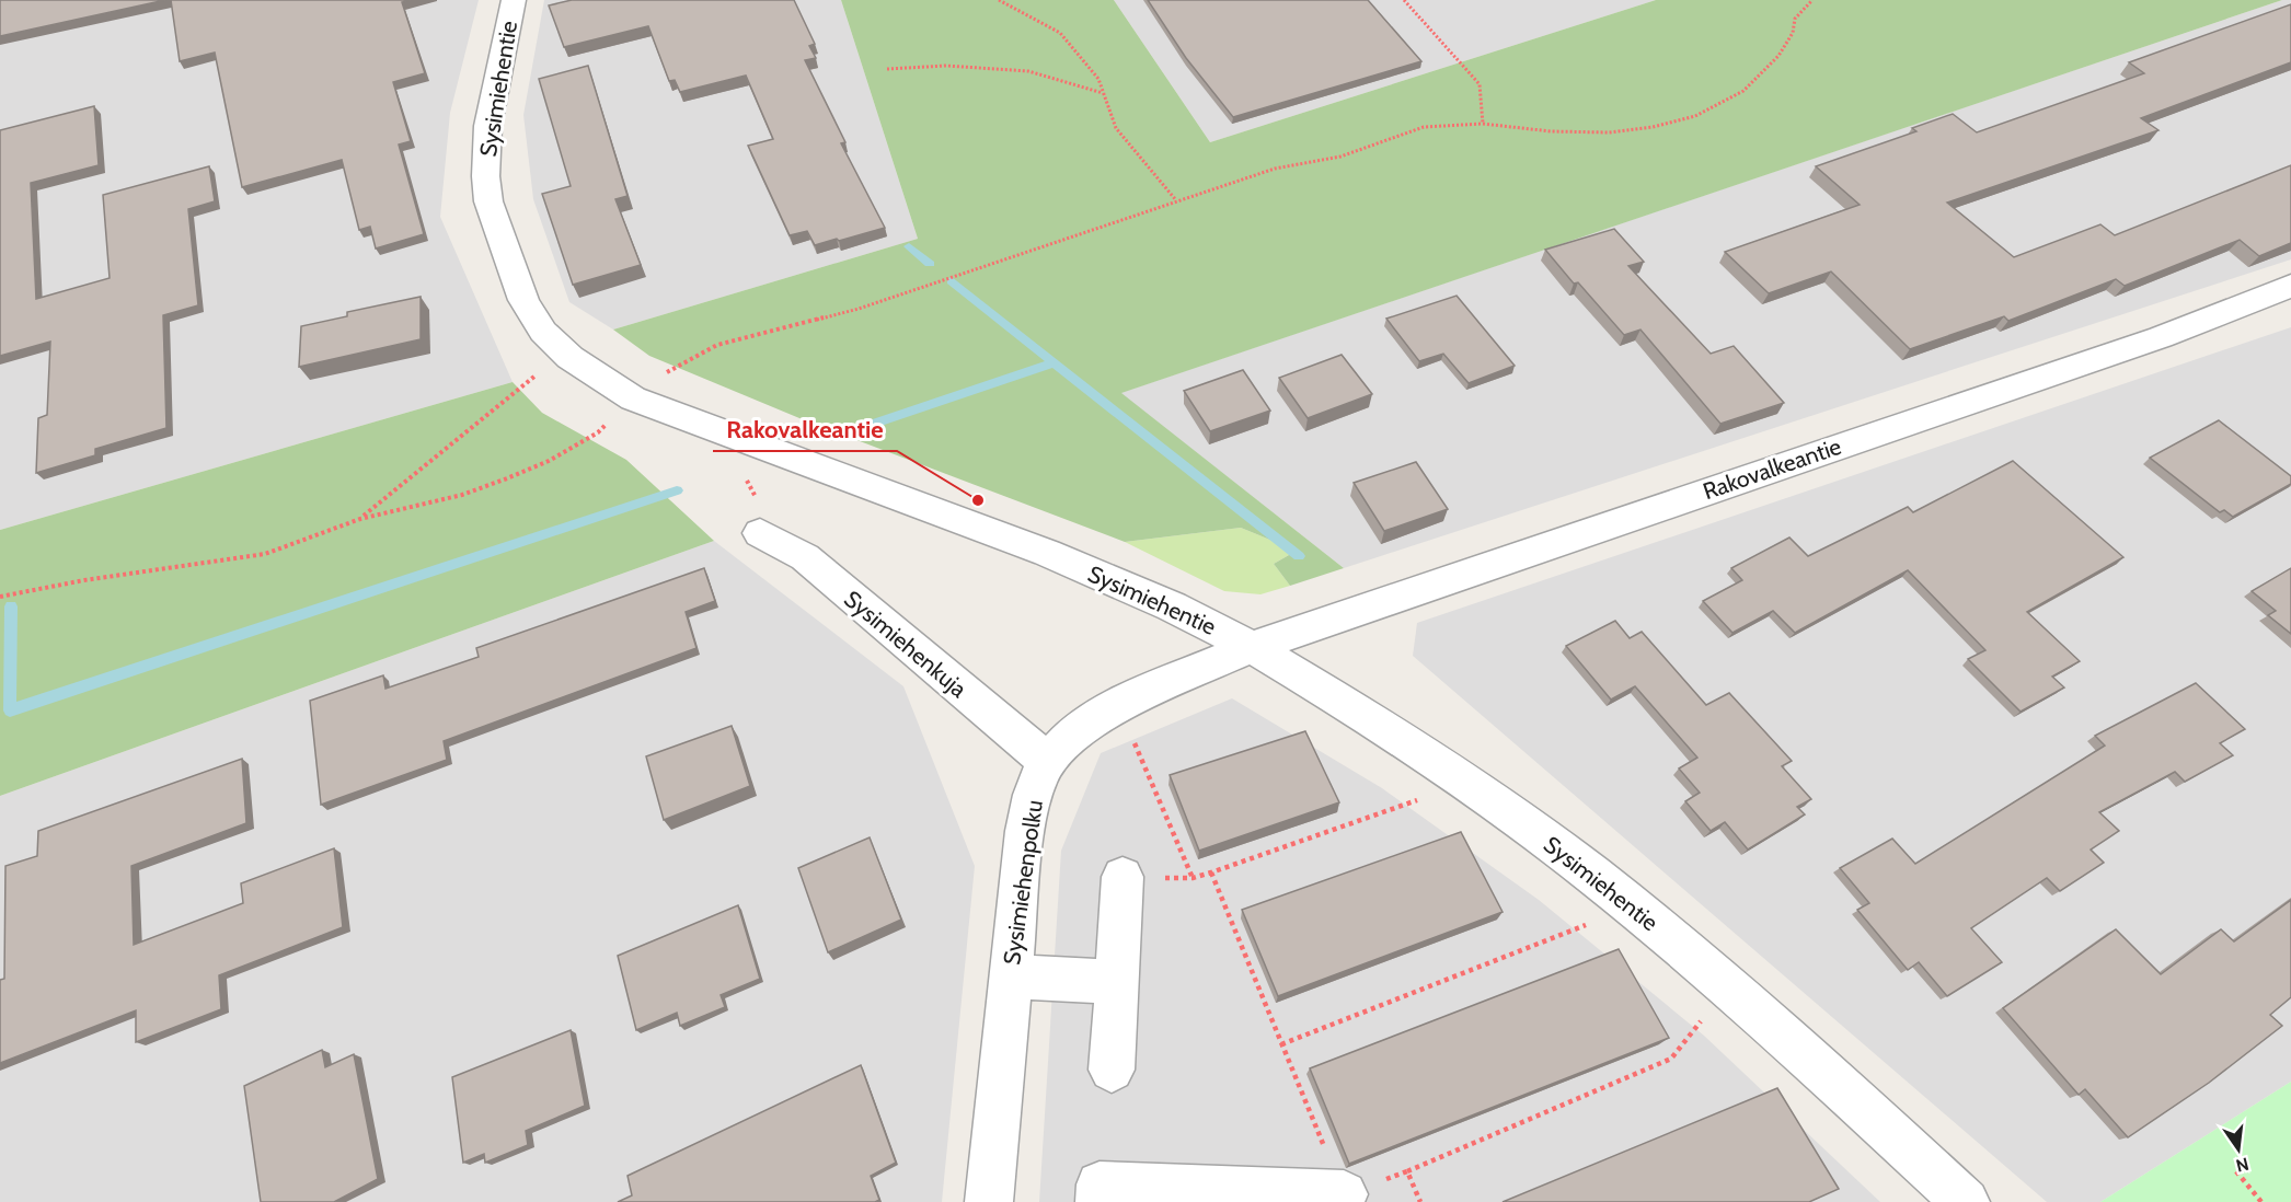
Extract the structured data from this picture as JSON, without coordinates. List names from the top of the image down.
{
  "streets": {
    "street": [
      "Sysimiehentie",
      "Rakovalkeantie",
      "Sysimiehenkuja",
      "Sysimiehenpolku"
    ]
  },
  "crossings": [
    ["Sysimiehentie", "Rakovalkeantie"],
    ["Sysimiehentie", "Sysimiehenpolku"],
    ["Rakovalkeantie", "Sysimiehenpolku"],
    ["Sysimiehenkuja", "Sysimiehenpolku"]
  ],
  "places": ["Rakovalkeantie"],
  "north": "bottom"
}
